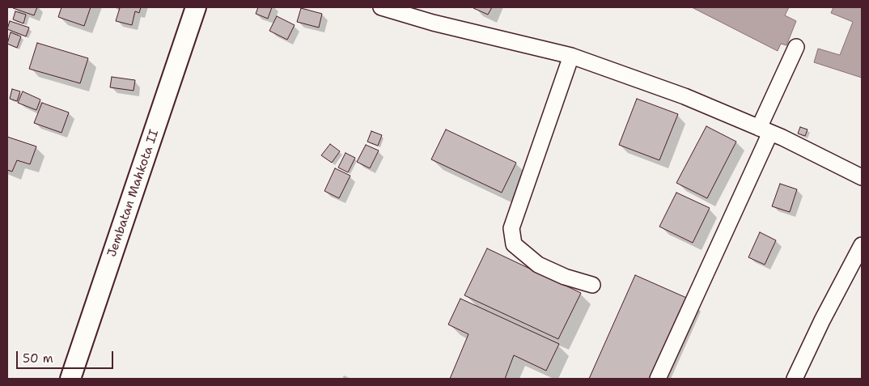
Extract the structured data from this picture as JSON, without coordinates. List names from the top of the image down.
{
  "streets": {
    "main road": ["Jembatan Mahkota II"]
  },
  "scale_bar": "50 m"
}
